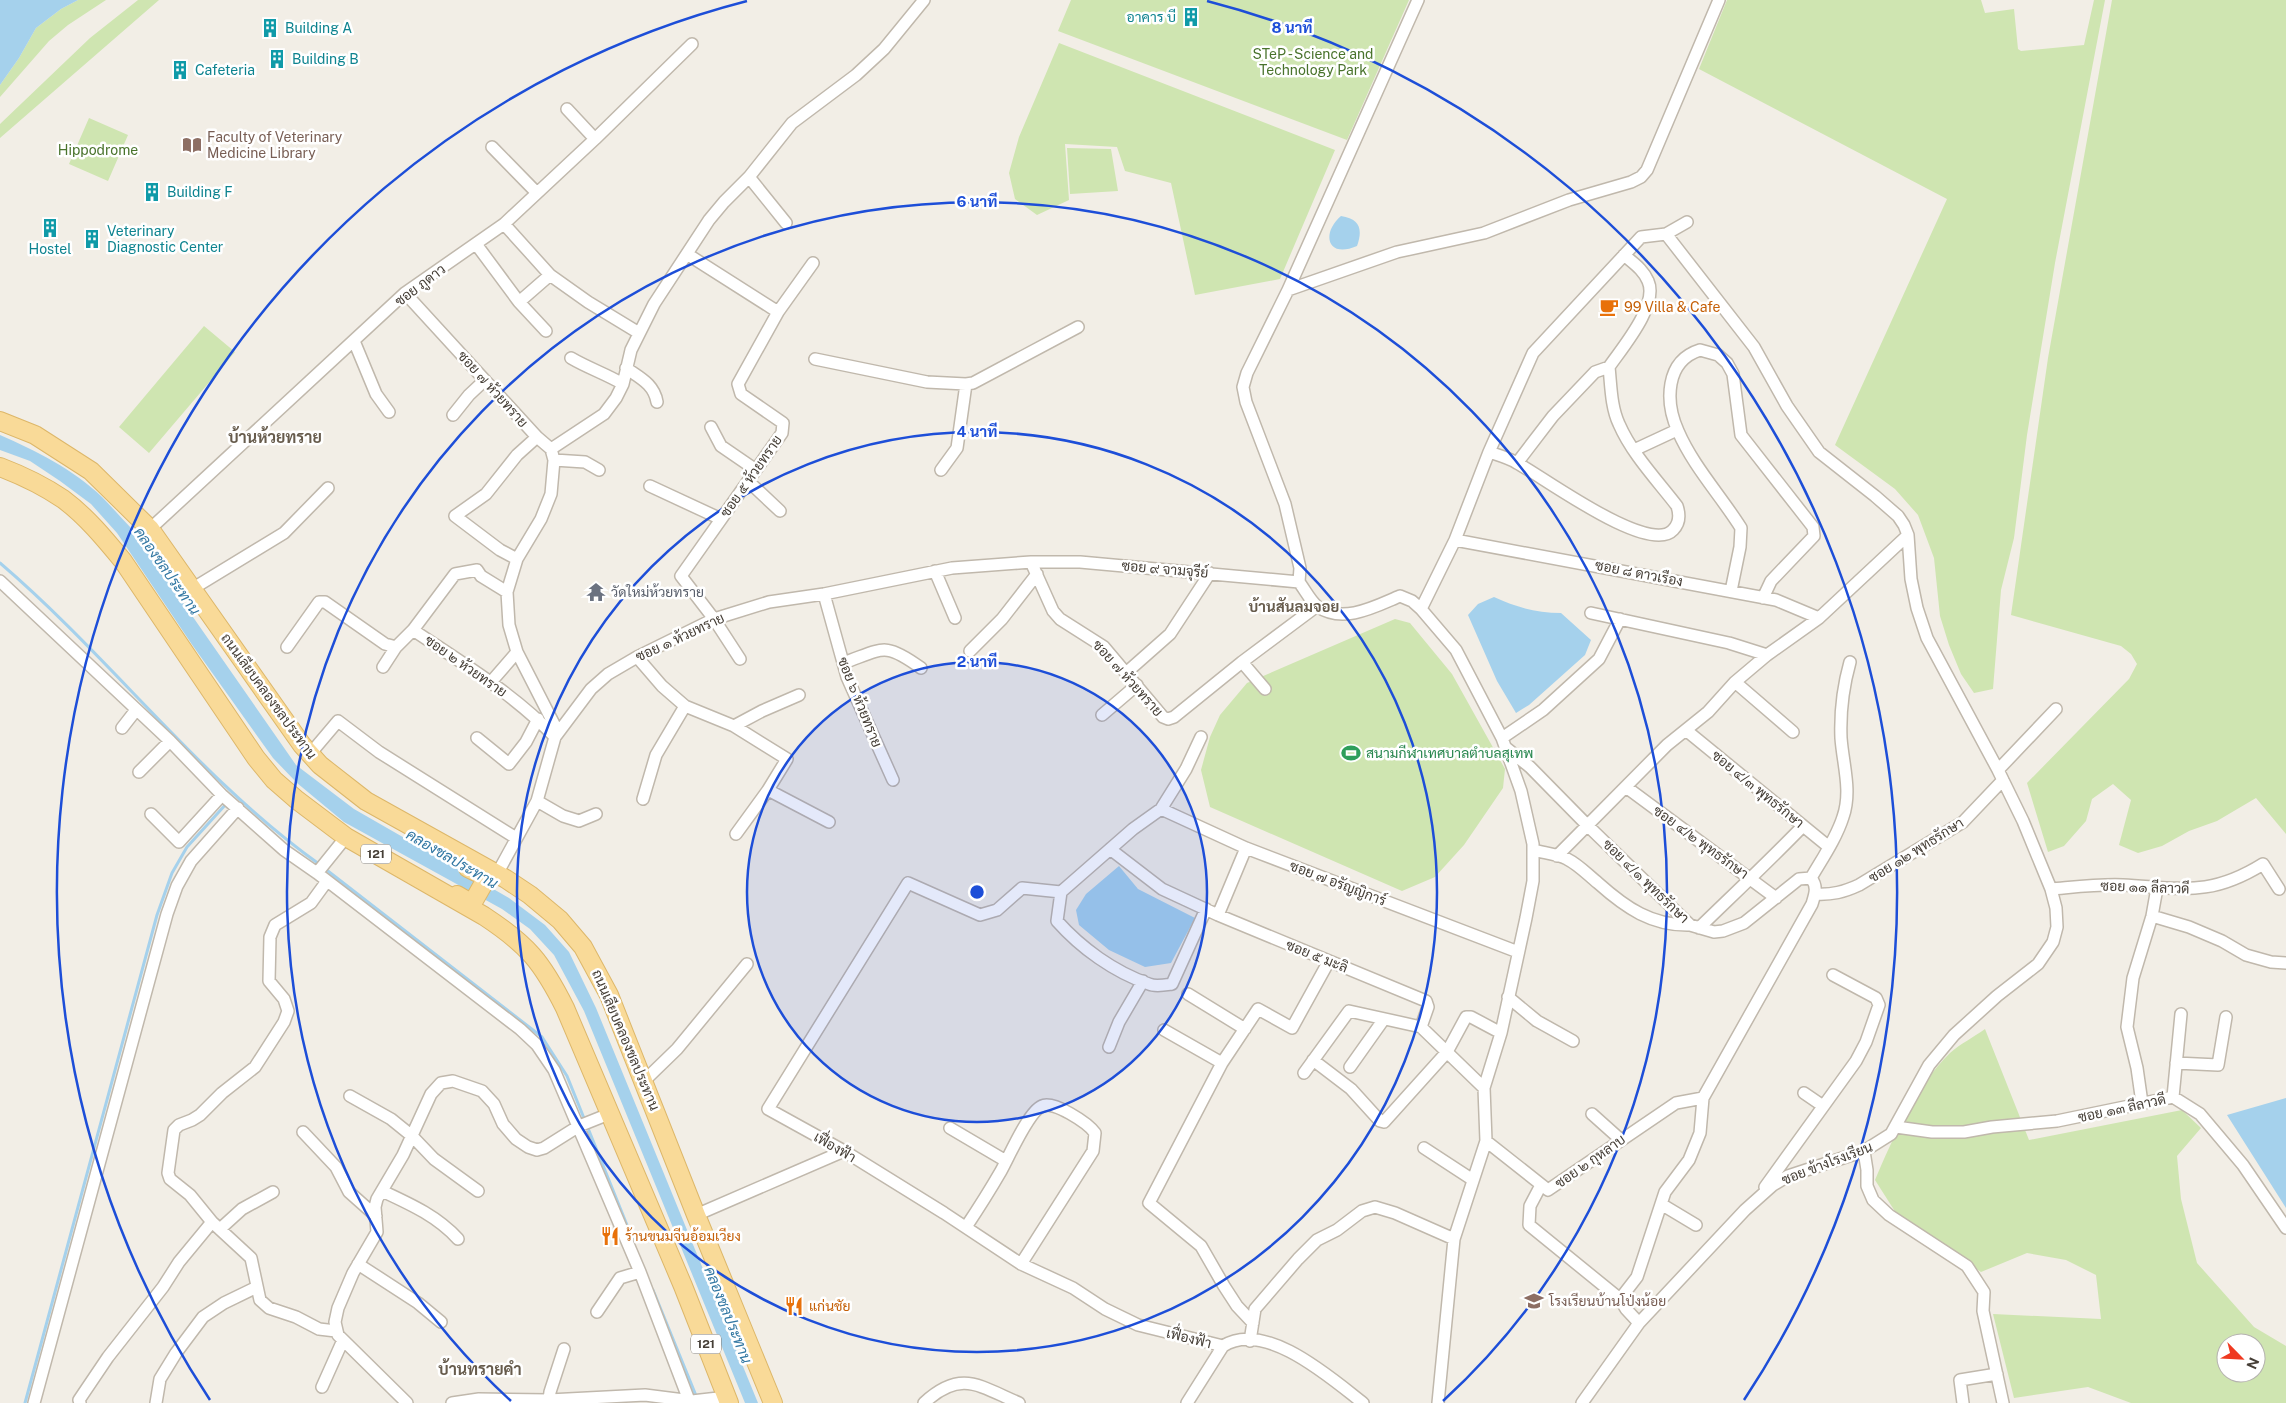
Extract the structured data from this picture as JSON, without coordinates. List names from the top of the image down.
{
  "streets": {
    "main road": ["ถนนเลียบคลองชลประทาน", "121"],
    "street": [
      "ซอย ภูดาว",
      "ซอย ๗ ห้วยทราย",
      "ซอย ๕ ห้วยทราย",
      "ซอย ๙ จามจุรีย์",
      "ซอย ๘ ดาวเรือง",
      "ซอย ๑ ห้วยทราย",
      "ซอย ๒ ห้วยทราย",
      "ซอย ๖ ห้วยทราย",
      "ซอย ๔/๓ พุทธรักษา",
      "ซอย ๔/๒ พุทธรักษา",
      "ซอย ๑๒ พุทธรักษา",
      "ซอย ๔/๑ พุทธรักษา",
      "ซอย ๗ อรัญญิการ์",
      "ซอย ๑๑ ลีลาวดี",
      "ซอย ๕ มะลิ",
      "ซอย ๑๓ ลีลาวดี",
      "เฟื่องฟ้า",
      "ซอย ๒ กุหลาบ",
      "ซอย ข้างโรงเรียน"
    ]
  },
  "crossings": [
    ["ซอย ภูดาว", "ซอย ๗ ห้วยทราย"],
    ["ซอย ภูดาว", "ถนนเลียบคลองชลประทาน"],
    ["ซอย ๗ ห้วยทราย", "ซอย ๙ จามจุรีย์"],
    ["ซอย ๗ ห้วยทราย", "ซอย ๑ ห้วยทราย"],
    ["ซอย ๕ ห้วยทราย", "ซอย ๑ ห้วยทราย"],
    ["ซอย ๙ จามจุรีย์", "ซอย ๑ ห้วยทราย"],
    ["ซอย ๑ ห้วยทราย", "ซอย ๒ ห้วยทราย"],
    ["ซอย ๑ ห้วยทราย", "ถนนเลียบคลองชลประทาน"],
    ["ซอย ๑ ห้วยทราย", "ซอย ๖ ห้วยทราย"],
    ["ซอย ๔/๒ พุทธรักษา", "ซอย ๔/๑ พุทธรักษา"],
    ["ซอย ๑๒ พุทธรักษา", "ซอย ข้างโรงเรียน"],
    ["ซอย ๑๑ ลีลาวดี", "ซอย ข้างโรงเรียน"],
    ["ซอย ๑๓ ลีลาวดี", "ซอย ข้างโรงเรียน"]
  ],
  "districts": ["บ้านห้วยทราย", "บ้านสันลมจอย", "บ้านทรายคำ"],
  "water": ["คลองชลประทาน"],
  "parks": ["STeP - Science and Technology Park", "Hippodrome"],
  "places": {
    "building": [
      "อาคาร บี",
      "Building A",
      "Building B",
      "Cafeteria",
      "Building F",
      "Hostel",
      "Veterinary Diagnostic Center"
    ],
    "library": ["Faculty of Veterinary Medicine Library"],
    "cafe": ["99 Villa & Cafe"],
    "temple": ["วัดใหม่ห้วยทราย"],
    "sports": ["สนามกีฬาเทศบาลตำบลสุเทพ"],
    "restaurant": ["ร้านขนมจีนอ้อมเวียง", "แก่นชัย"],
    "school or university": ["โรงเรียนบ้านโป่งน้อย"]
  },
  "north": "bottom right",
  "rings": [
    "8 นาที",
    "6 นาที",
    "4 นาที",
    "2 นาที"
  ]
}
